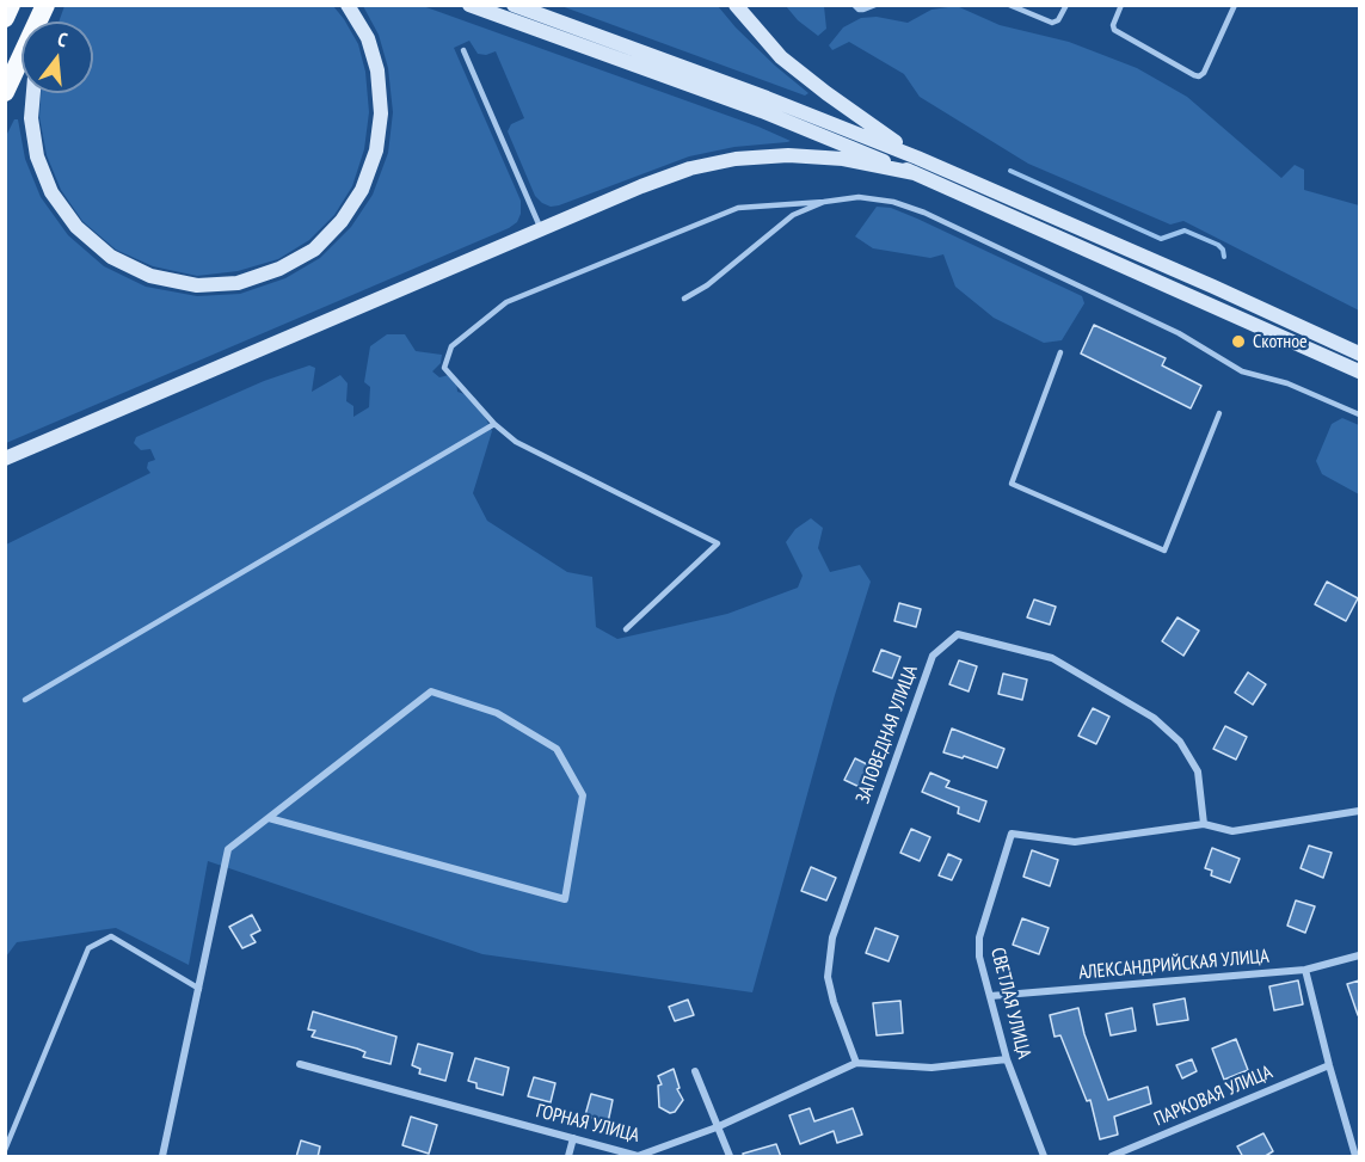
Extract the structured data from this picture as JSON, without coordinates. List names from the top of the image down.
{
  "streets": {
    "street": [
      "ЗАПОВЕДНАЯ УЛИЦА",
      "АЛЕКСАНДРИЙСКАЯ УЛИЦА",
      "СВЕТЛАЯ УЛИЦА",
      "ПАРКОВАЯ УЛИЦА",
      "ГОРНАЯ УЛИЦА"
    ]
  },
  "crossings": [
    ["ЗАПОВЕДНАЯ УЛИЦА", "СВЕТЛАЯ УЛИЦА"],
    ["ЗАПОВЕДНАЯ УЛИЦА", "ГОРНАЯ УЛИЦА"],
    ["АЛЕКСАНДРИЙСКАЯ УЛИЦА", "СВЕТЛАЯ УЛИЦА"]
  ],
  "places": ["Скотное"],
  "north": "top"
}
